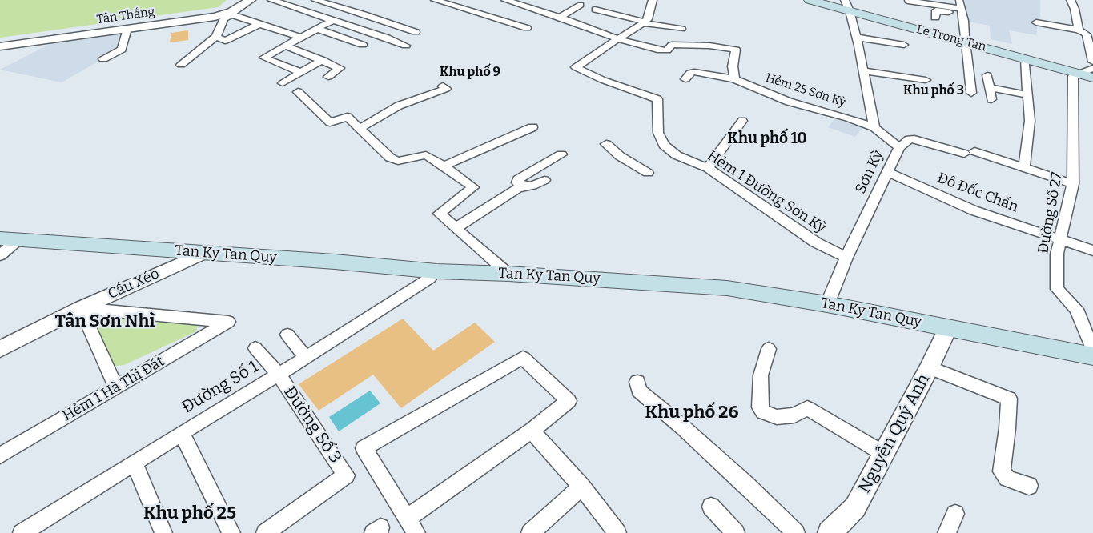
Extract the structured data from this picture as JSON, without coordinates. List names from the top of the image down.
{
  "streets": {
    "main road": ["Le Trong Tan", "Tan Ky Tan Quy"],
    "street": [
      "Tân Thắng",
      "Hẻm 25 Sơn Kỳ",
      "Sơn Kỳ",
      "Hẻm 1 Đường Sơn Kỳ",
      "Đô Đốc Chấn",
      "Đường Số 27",
      "Cầu Xéo",
      "Đường Số 1",
      "Hẻm 1 Hà Thị Đát",
      "Đường Số 3",
      "Nguyễn Quý Anh"
    ]
  },
  "crossings": [
    ["Le Trong Tan", "Sơn Kỳ"],
    ["Le Trong Tan", "Đường Số 27"],
    ["Hẻm 25 Sơn Kỳ", "Sơn Kỳ"],
    ["Sơn Kỳ", "Hẻm 1 Đường Sơn Kỳ"],
    ["Sơn Kỳ", "Đô Đốc Chấn"],
    ["Sơn Kỳ", "Tan Ky Tan Quy"],
    ["Đô Đốc Chấn", "Đường Số 27"],
    ["Tan Ky Tan Quy", "Cầu Xéo"],
    ["Tan Ky Tan Quy", "Đường Số 1"],
    ["Tan Ky Tan Quy", "Nguyễn Quý Anh"],
    ["Cầu Xéo", "Hẻm 1 Hà Thị Đát"],
    ["Đường Số 1", "Đường Số 3"]
  ],
  "districts": [
    "Khu phố 9",
    "Khu phố 3",
    "Khu phố 10",
    "Tân Sơn Nhì",
    "Khu phố 26",
    "Khu phố 25"
  ]
}
